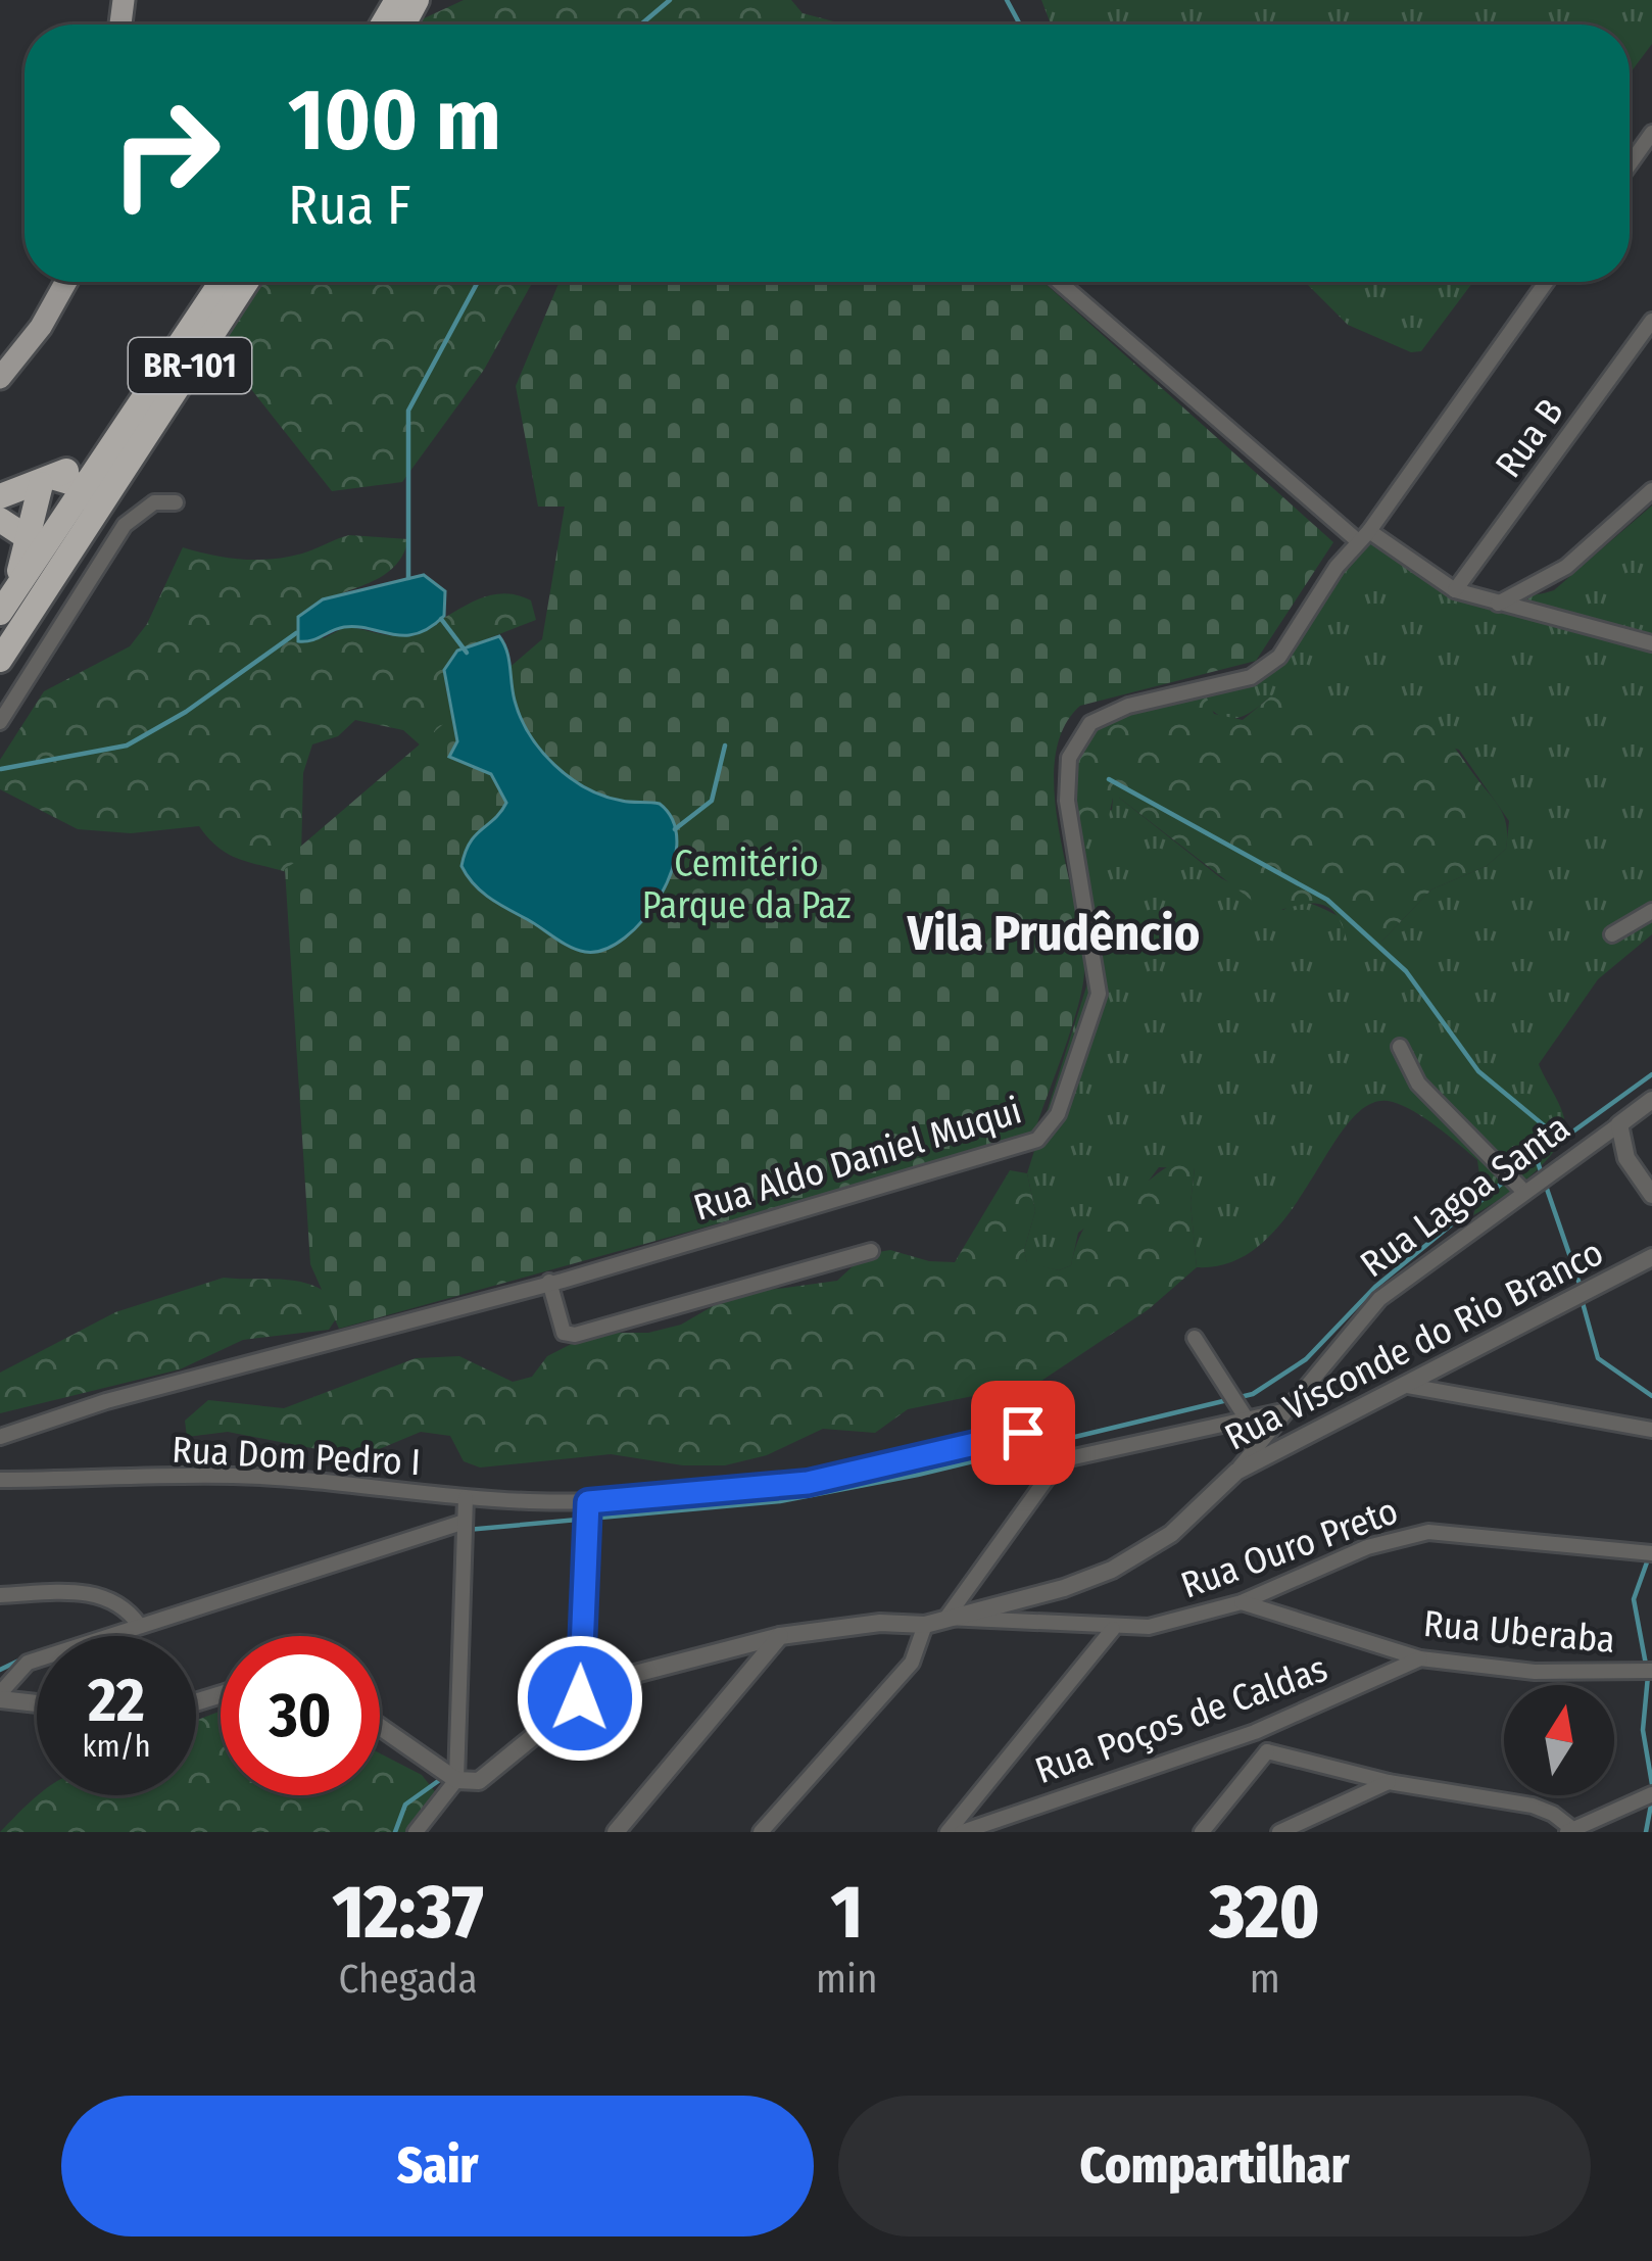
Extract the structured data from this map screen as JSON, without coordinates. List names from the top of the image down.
{
  "streets": {
    "highway": ["BR-101"],
    "street": [
      "Rua B",
      "Rua Aldo Daniel Muqui",
      "Rua Lagoa Santa",
      "Rua Visconde do Rio Branco",
      "Rua Dom Pedro I",
      "Rua Ouro Preto",
      "Rua Uberaba",
      "Rua Poços de Caldas"
    ]
  },
  "crossings": [
    ["Rua Lagoa Santa", "Rua Visconde do Rio Branco"],
    ["Rua Visconde do Rio Branco", "Rua Ouro Preto"],
    ["Rua Ouro Preto", "Rua Uberaba"],
    ["Rua Uberaba", "Rua Poços de Caldas"]
  ],
  "districts": ["Vila Prudêncio"],
  "parks": ["Cemitério Parque da Paz"],
  "north": "top",
  "page": {
    "turn": ["100 m", "Rua F"],
    "speed": "22 km/h",
    "limit": "30",
    "eta": [
      "12:37",
      "Chegada",
      "1",
      "min",
      "320",
      "m"
    ],
    "buttons": ["Sair", "Compartilhar"]
  }
}
